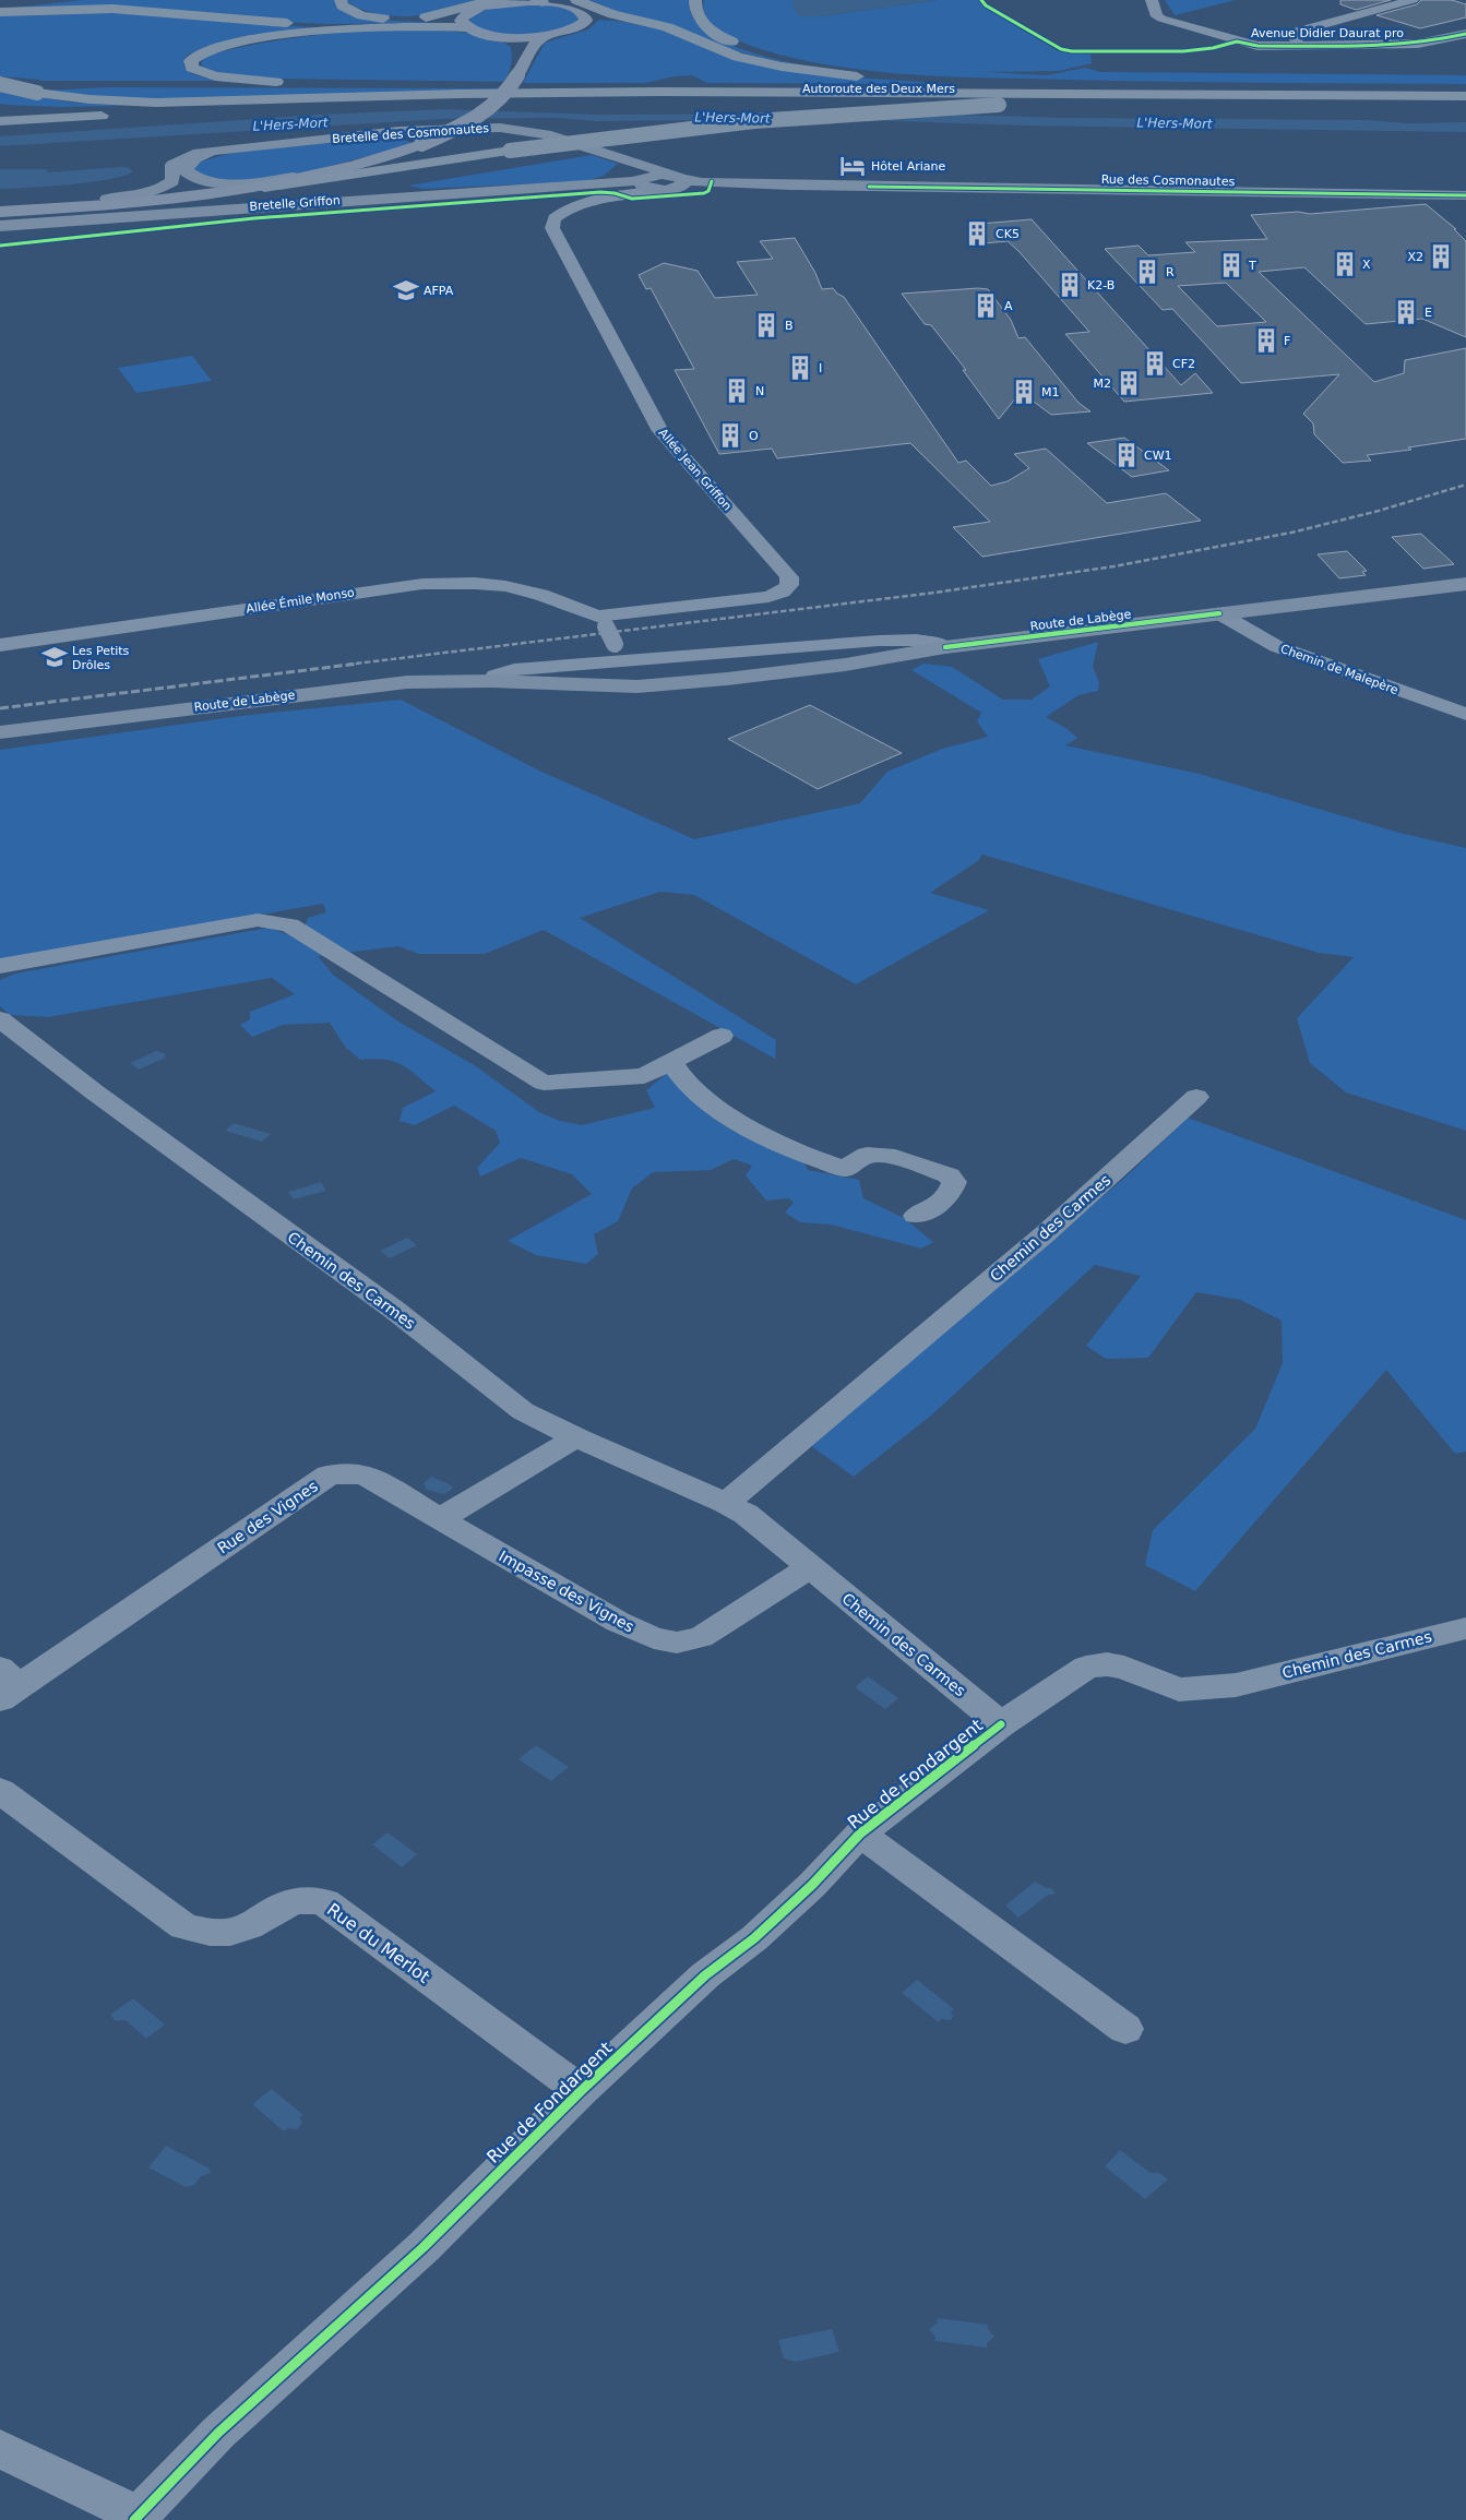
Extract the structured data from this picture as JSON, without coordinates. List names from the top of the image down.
{
  "streets": {
    "highway": ["Autoroute des Deux Mers"],
    "main road": [
      "Bretelle des Cosmonautes",
      "Rue des Cosmonautes",
      "Bretelle Griffon",
      "Route de Labège"
    ],
    "street": [
      "Avenue Didier Daurat pro",
      "Allée Jean Griffon",
      "Allée Émile Monso",
      "Chemin de Malepère",
      "Chemin des Carmes",
      "Rue des Vignes",
      "Impasse des Vignes",
      "Rue de Fondargent",
      "Rue du Merlot"
    ]
  },
  "crossings": [
    ["Bretelle des Cosmonautes", "Rue des Cosmonautes"],
    ["Bretelle des Cosmonautes", "Bretelle Griffon"],
    ["Bretelle des Cosmonautes", "Allée Jean Griffon"],
    ["Rue des Cosmonautes", "Bretelle Griffon"],
    ["Rue des Cosmonautes", "Allée Jean Griffon"],
    ["Bretelle Griffon", "Allée Jean Griffon"],
    ["Allée Jean Griffon", "Allée Émile Monso"],
    ["Allée Jean Griffon", "Route de Labège"],
    ["Allée Émile Monso", "Route de Labège"],
    ["Route de Labège", "Chemin de Malepère"],
    ["Chemin des Carmes", "Impasse des Vignes"],
    ["Chemin des Carmes", "Rue de Fondargent"],
    ["Rue des Vignes", "Impasse des Vignes"],
    ["Rue de Fondargent", "Rue du Merlot"]
  ],
  "water": ["L'Hers-Mort"],
  "places": {
    "hotel": ["Hôtel Ariane"],
    "building": [
      "CK5",
      "X2",
      "X",
      "T",
      "R",
      "K2-B",
      "A",
      "E",
      "B",
      "F",
      "CF2",
      "I",
      "M2",
      "N",
      "M1",
      "O",
      "CW1"
    ],
    "school or university": ["AFPA", "Les Petits Drôles"]
  }
}
